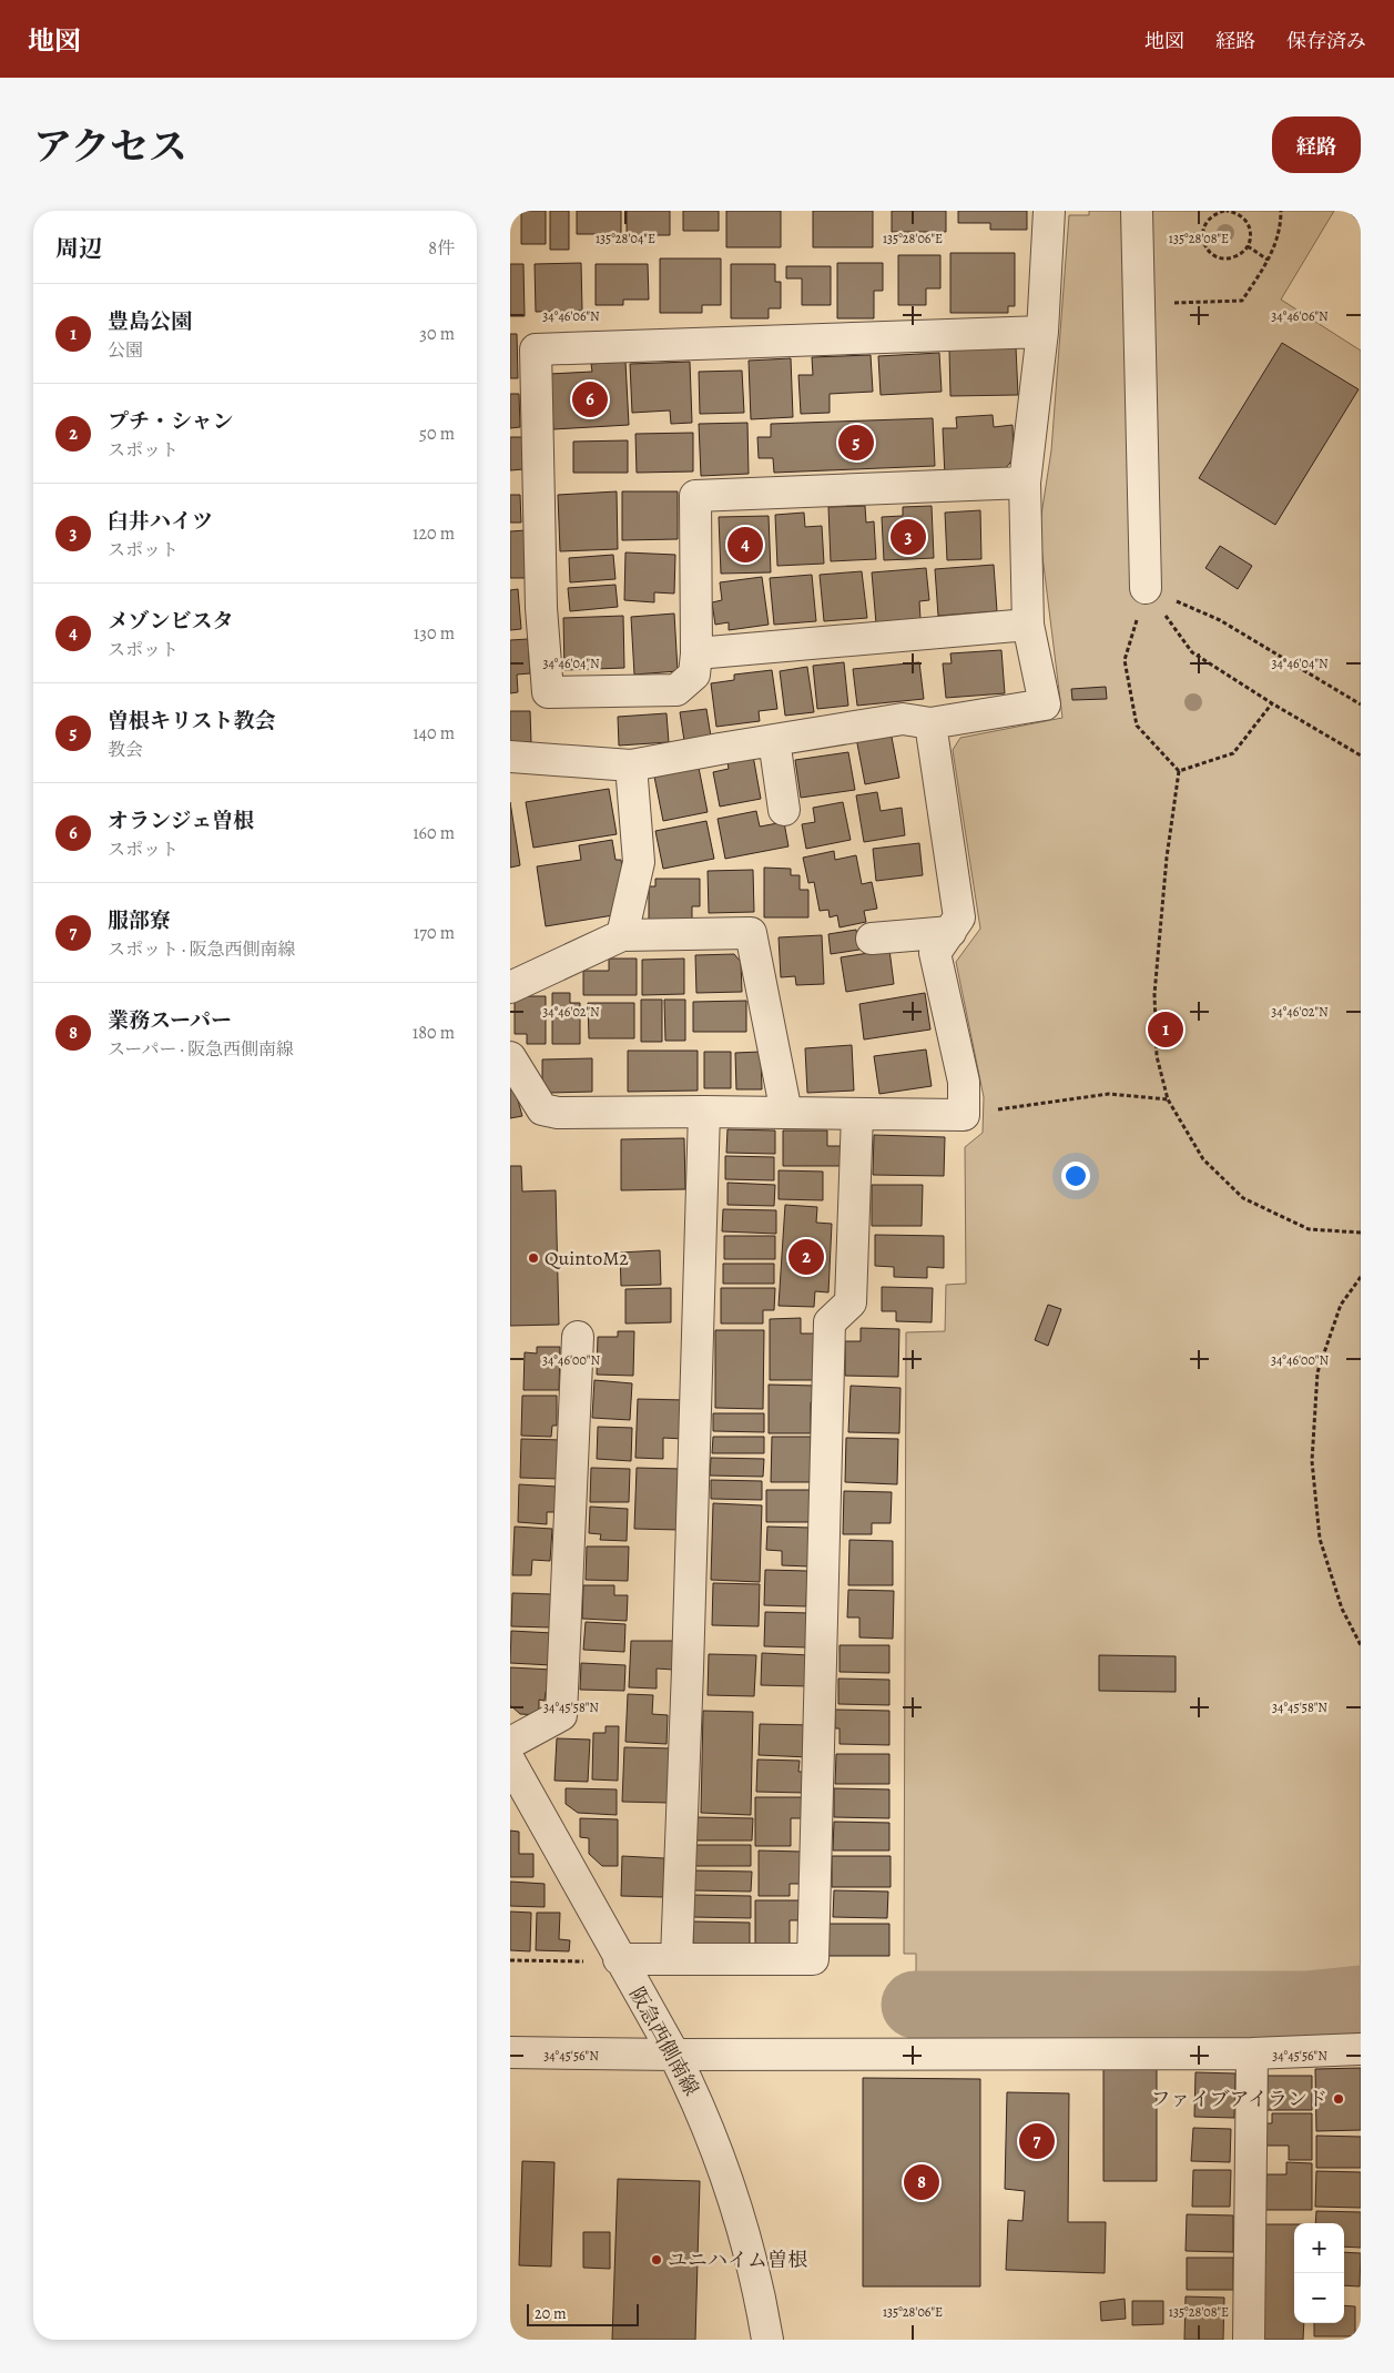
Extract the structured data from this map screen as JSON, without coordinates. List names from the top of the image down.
{
  "streets": {
    "street": ["阪急西側南線"]
  },
  "places": ["QuintoM2", "ファイブアイランド", "ユニハイム曽根"],
  "scale_bar": "20 m",
  "page": {
    "header": "地図",
    "nav": ["地図", "経路", "保存済み"],
    "title": "アクセス",
    "buttons": "経路",
    "heading": ["周辺", "8件"],
    "list": [
      {
        "mark": "1",
        "name": "豊島公園",
        "note": "公園",
        "value": "30 m"
      },
      {
        "mark": "2",
        "name": "プチ・シャン",
        "note": "スポット",
        "value": "50 m"
      },
      {
        "mark": "3",
        "name": "臼井ハイツ",
        "note": "スポット",
        "value": "120 m"
      },
      {
        "mark": "4",
        "name": "メゾンビスタ",
        "note": "スポット",
        "value": "130 m"
      },
      {
        "mark": "5",
        "name": "曽根キリスト教会",
        "note": "教会",
        "value": "140 m"
      },
      {
        "mark": "6",
        "name": "オランジェ曽根",
        "note": "スポット",
        "value": "160 m"
      },
      {
        "mark": "7",
        "name": "服部寮",
        "note": "スポット · 阪急西側南線",
        "value": "170 m"
      },
      {
        "mark": "8",
        "name": "業務スーパー",
        "note": "スーパー · 阪急西側南線",
        "value": "180 m"
      }
    ],
    "pins": [
      "6",
      "5",
      "3",
      "4",
      "1",
      "2",
      "7",
      "8"
    ],
    "map_buttons": ["+", "−"],
    "scale": "20 m"
  },
  "coordinates": [
    "135°28'04\"E",
    "135°28'06\"E",
    "135°28'08\"E",
    "34°46'06\"N",
    "34°46'04\"N",
    "34°46'02\"N",
    "34°46'00\"N",
    "34°45'58\"N",
    "34°45'56\"N"
  ]
}
